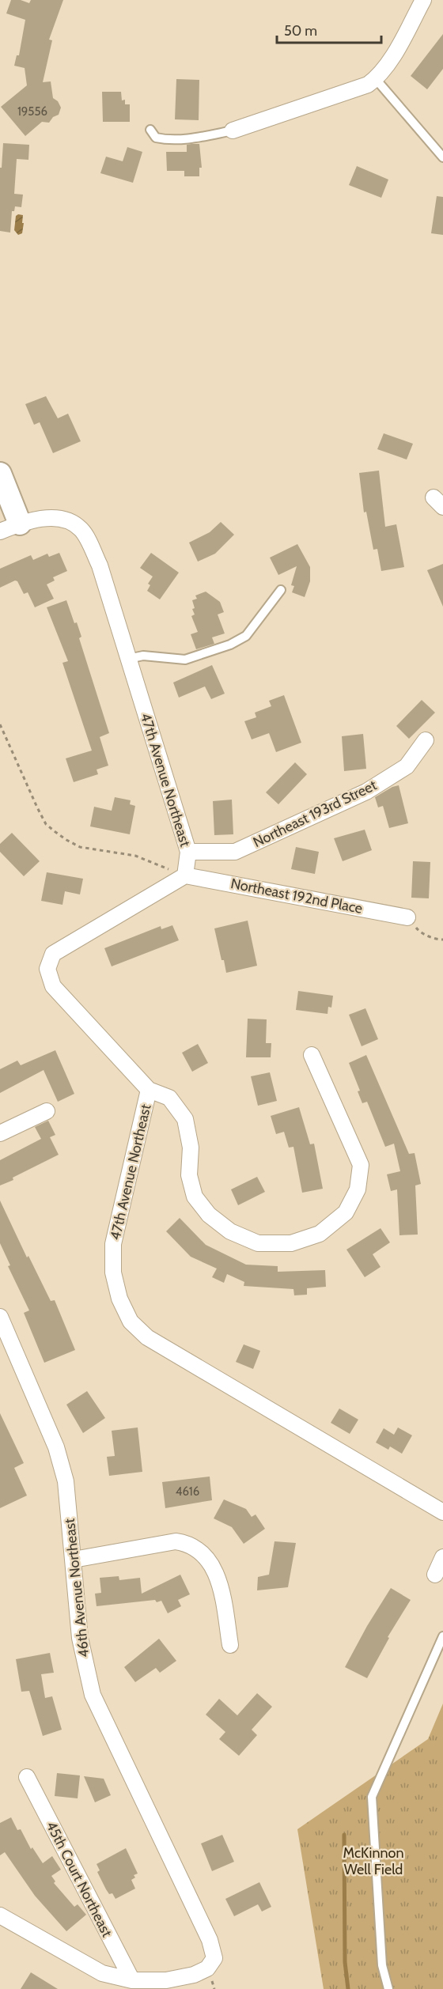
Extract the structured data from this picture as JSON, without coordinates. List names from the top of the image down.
{
  "streets": {
    "street": [
      "47th Avenue Northeast",
      "Northeast 193rd Street",
      "Northeast 192nd Place",
      "46th Avenue Northeast",
      "45th Court Northeast"
    ]
  },
  "crossings": [
    ["47th Avenue Northeast", "Northeast 193rd Street"],
    ["47th Avenue Northeast", "Northeast 192nd Place"],
    ["46th Avenue Northeast", "45th Court Northeast"]
  ],
  "parks": ["McKinnon Well Field"],
  "house_numbers": ["19556", "4616"],
  "scale_bar": "50 m"
}
